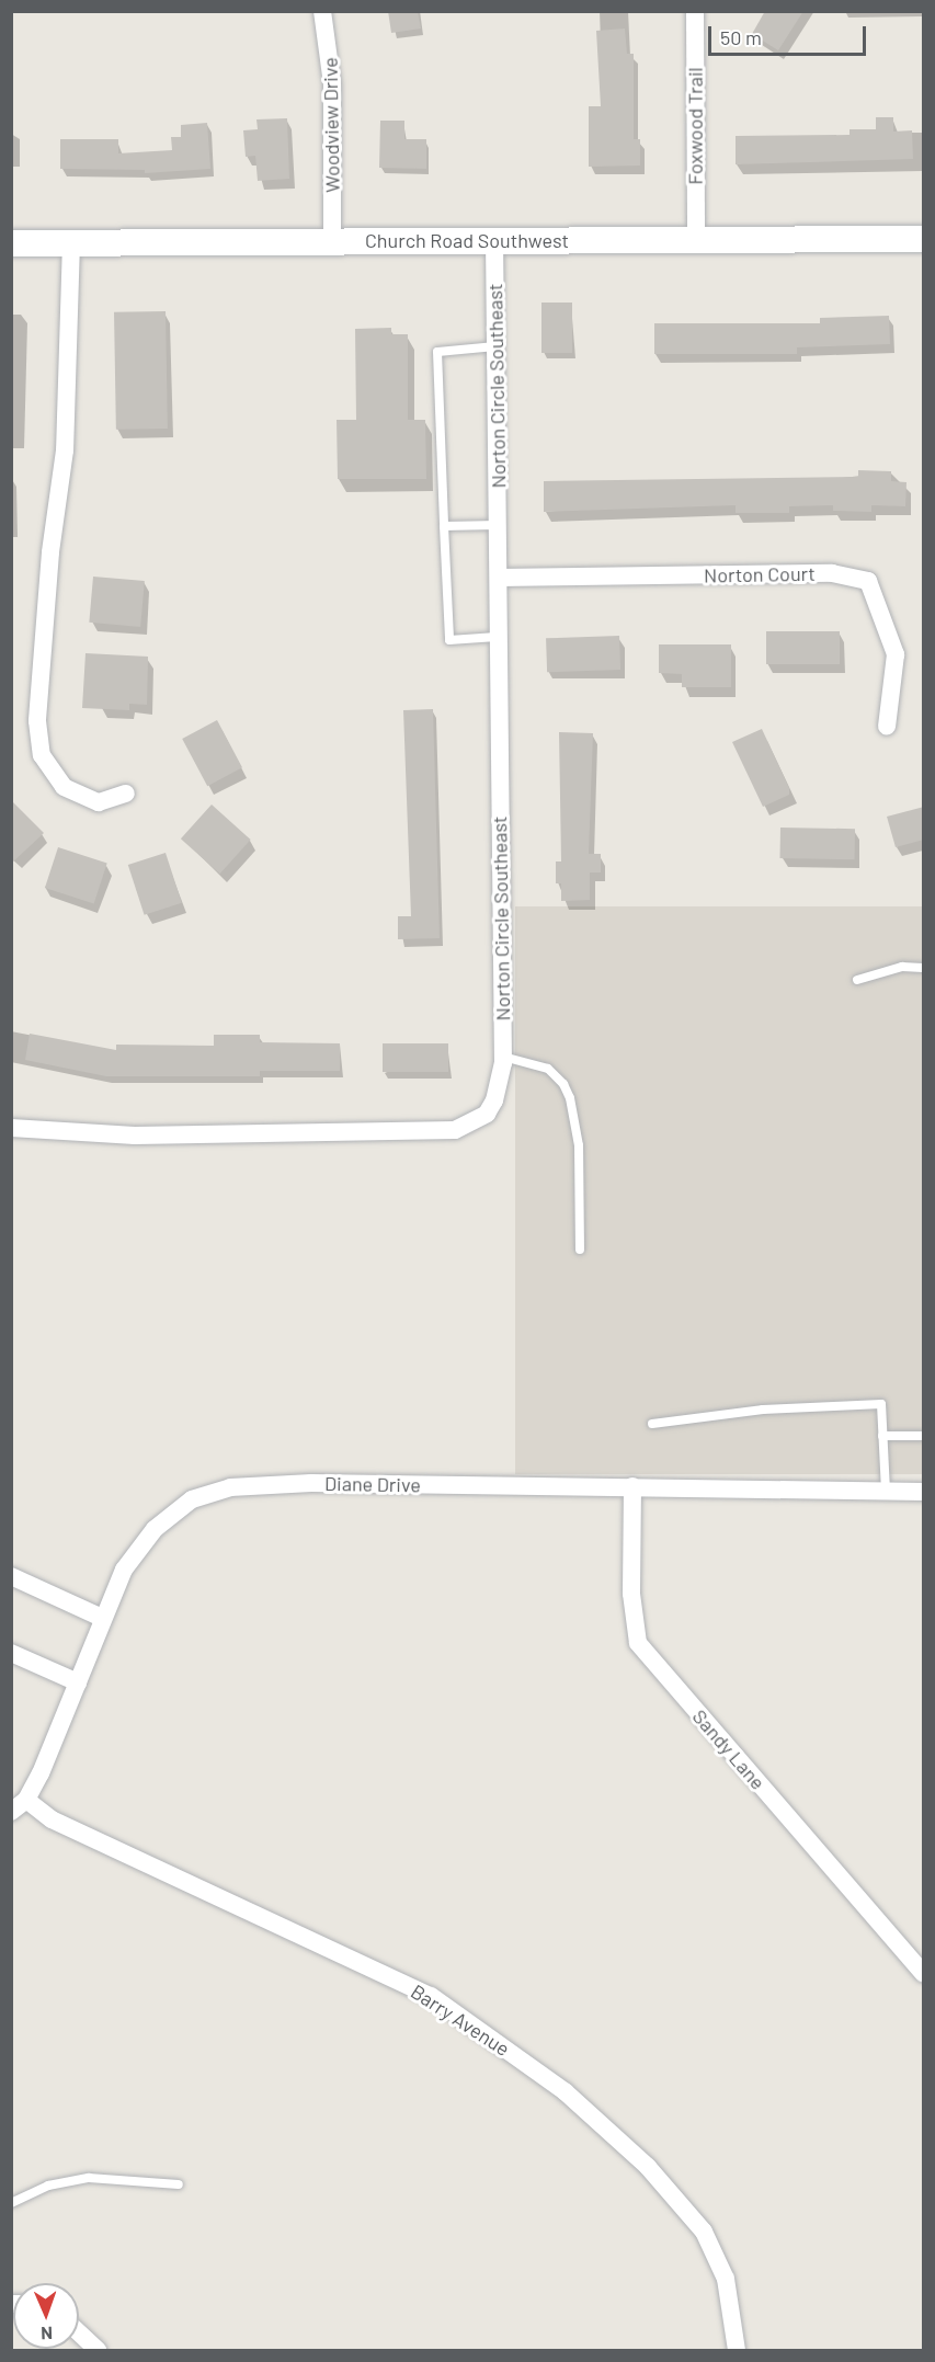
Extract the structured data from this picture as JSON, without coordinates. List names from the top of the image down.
{
  "streets": {
    "street": [
      "Woodview Drive",
      "Foxwood Trail",
      "Church Road Southwest",
      "Norton Circle Southeast",
      "Norton Court",
      "Diane Drive",
      "Sandy Lane",
      "Barry Avenue"
    ]
  },
  "crossings": [
    ["Woodview Drive", "Church Road Southwest"],
    ["Foxwood Trail", "Church Road Southwest"],
    ["Church Road Southwest", "Norton Circle Southeast"],
    ["Norton Circle Southeast", "Norton Court"],
    ["Diane Drive", "Sandy Lane"],
    ["Diane Drive", "Barry Avenue"]
  ],
  "scale_bar": "50 m",
  "north": "bottom"
}
